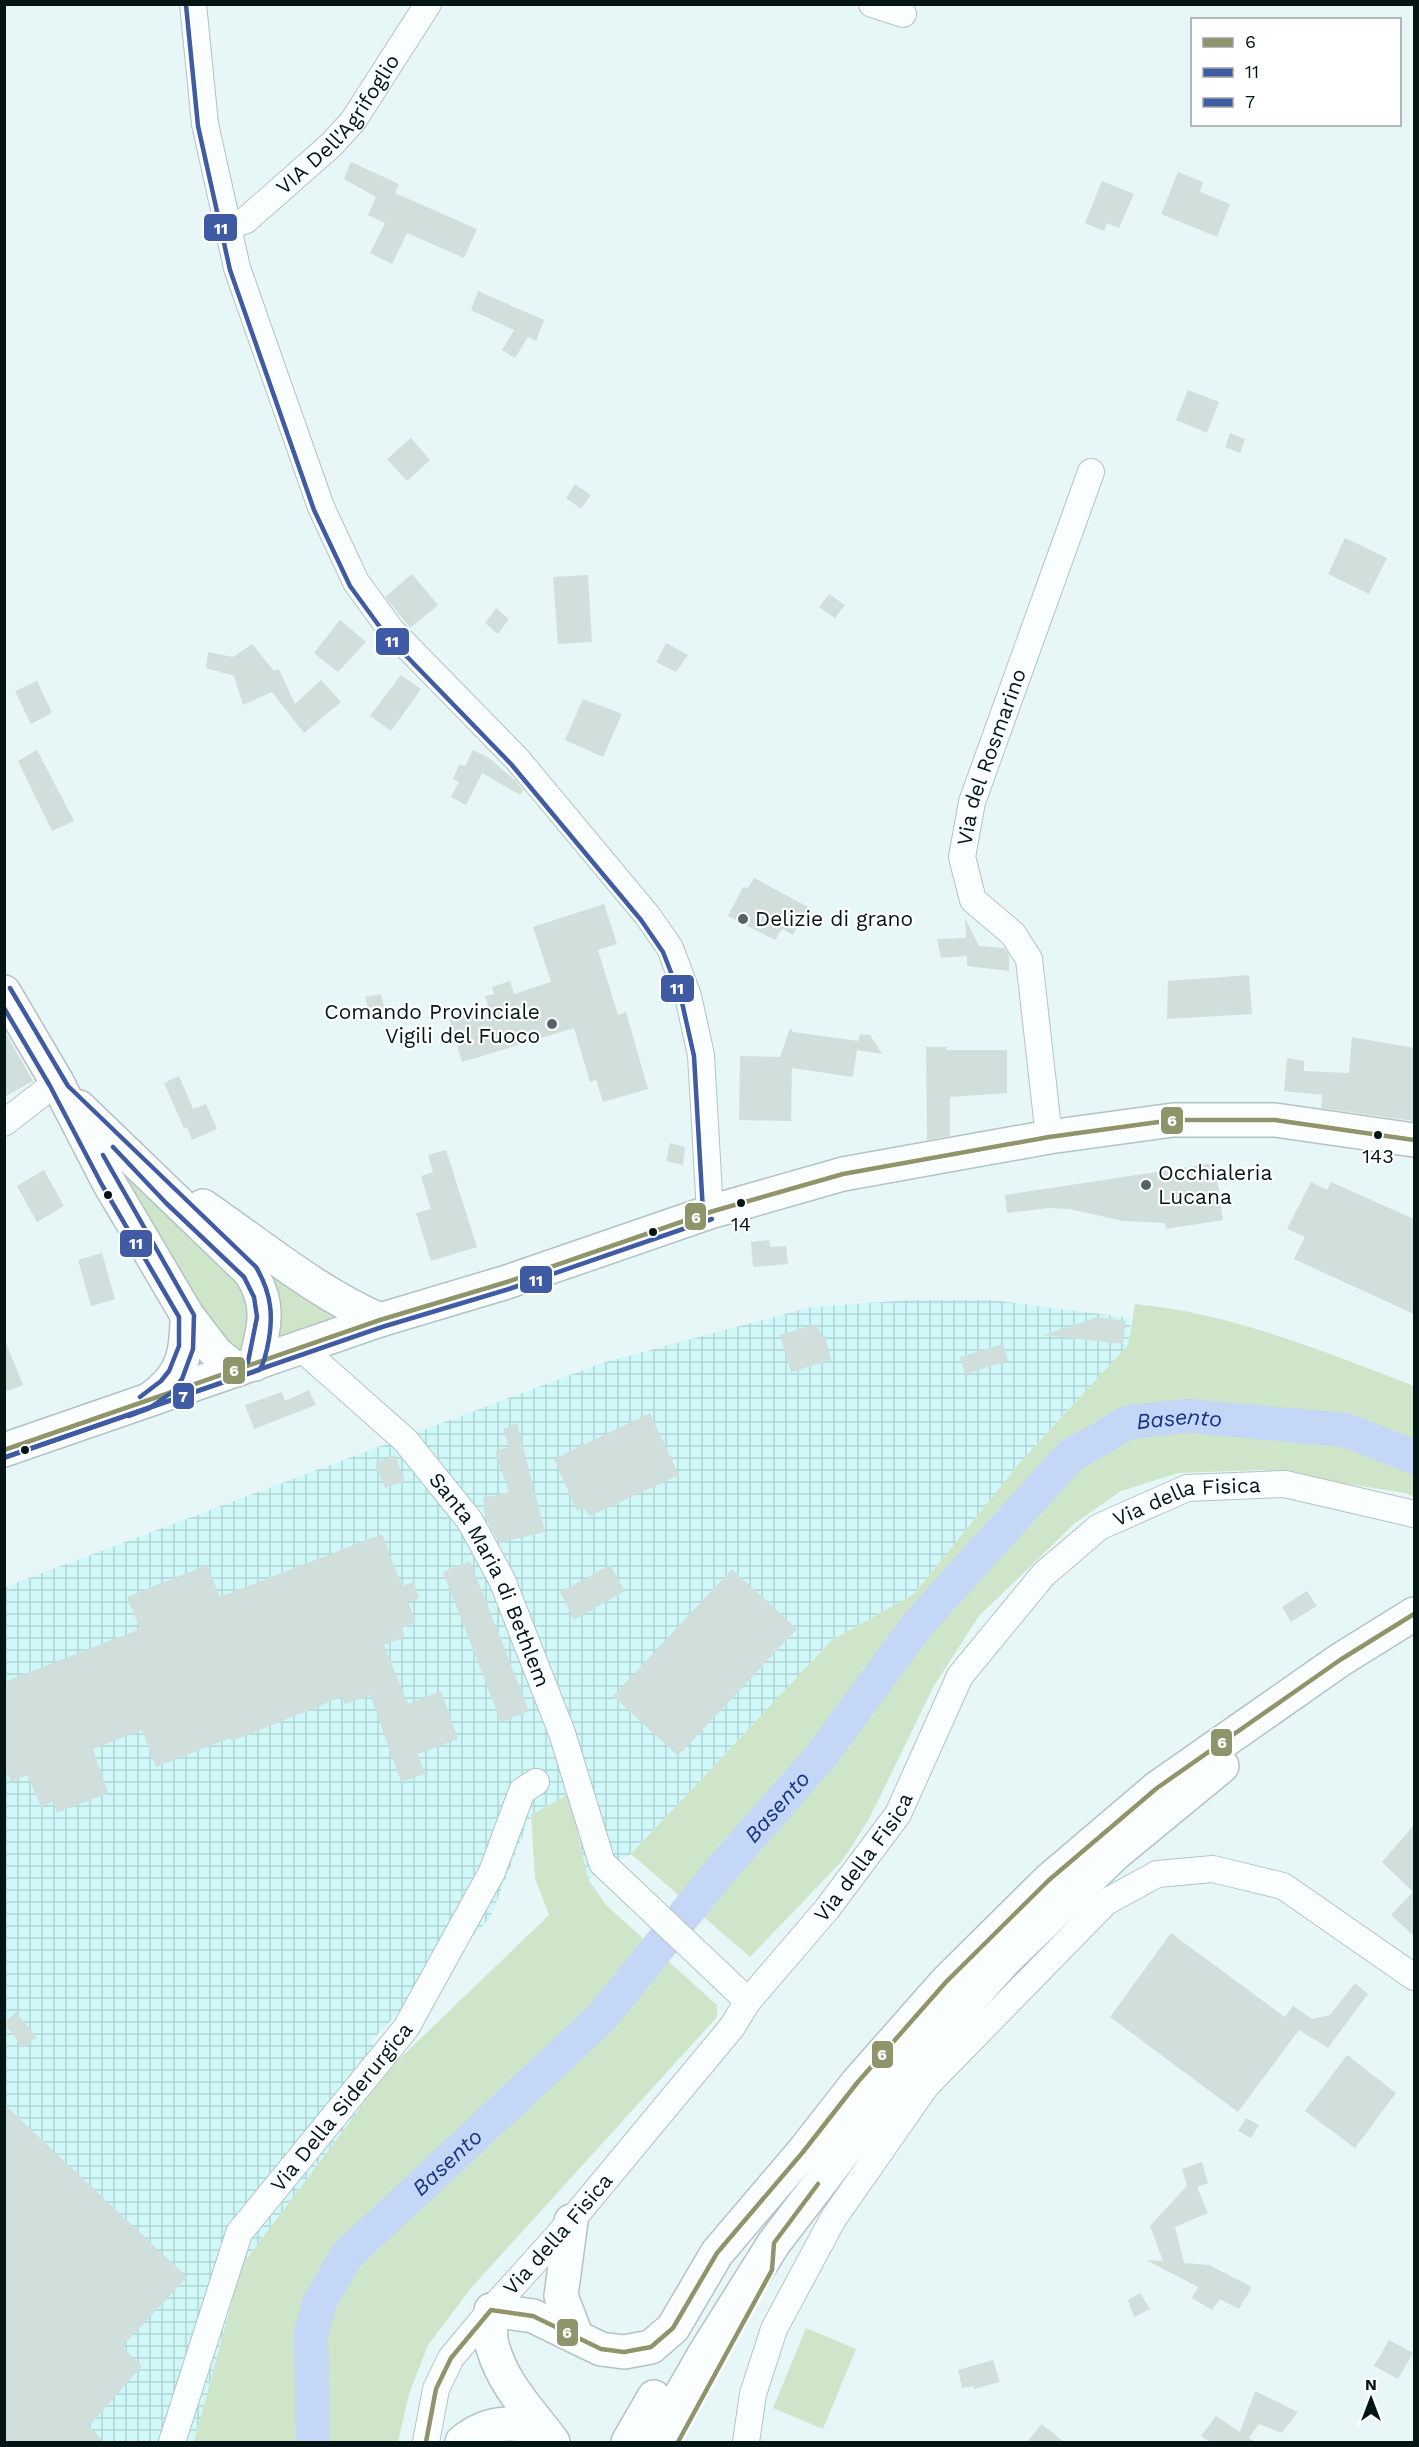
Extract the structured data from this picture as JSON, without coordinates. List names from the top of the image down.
{
  "streets": {
    "street": [
      "VIA Dell'Agrifoglio",
      "Via del Rosmarino",
      "Via della Fisica",
      "Santa Maria di Bethlem",
      "Via Della Siderurgica"
    ]
  },
  "crossings": [
    ["Via della Fisica", "Santa Maria di Bethlem"]
  ],
  "water": ["Basento"],
  "places": [
    "Delizie di grano",
    "Comando Provinciale Vigili del Fuoco",
    "143",
    "Occhialeria Lucana",
    "14"
  ],
  "lines": ["transit line 11", "transit line 7", "transit line 6"],
  "legend": ["6", "11", "7"],
  "north": "top"
}
